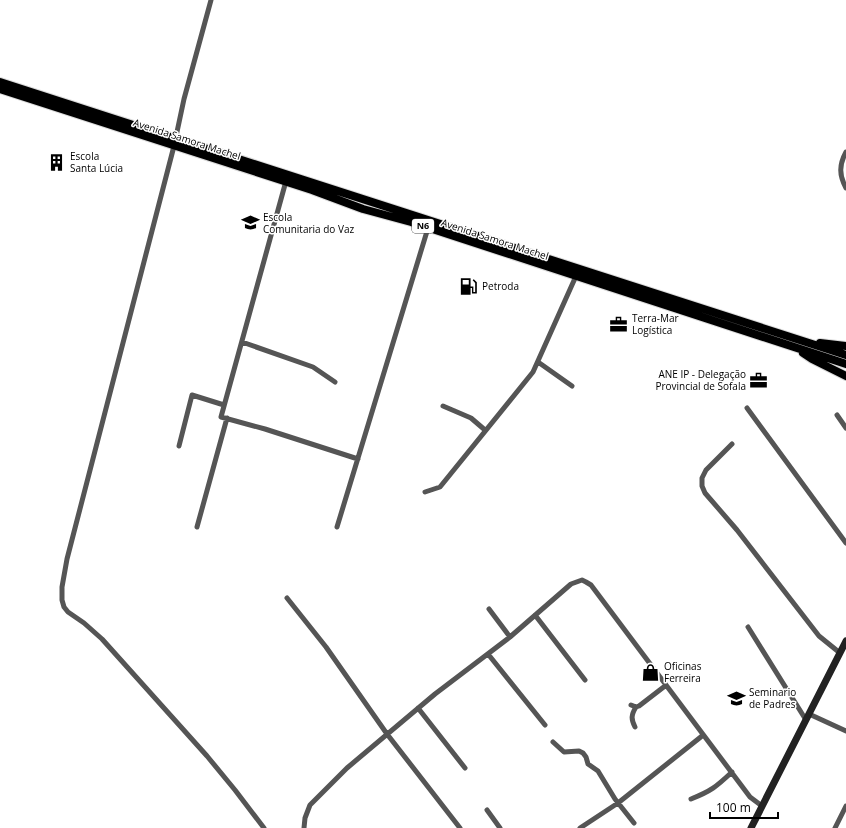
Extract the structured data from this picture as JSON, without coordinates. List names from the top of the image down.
{
  "streets": {
    "highway": ["Avenida Samora Machel", "N6"]
  },
  "places": {
    "building": ["Escola Santa Lúcia"],
    "school or university": ["Escola Comunitaria do Vaz", "Seminario de Padres"],
    "fuel station": ["Petroda"],
    "office": ["Terra-Mar Logística", "ANE IP - Delegação Provincial de Sofala"],
    "shop": ["Oficinas Ferreira"]
  },
  "scale_bar": "100 m"
}
